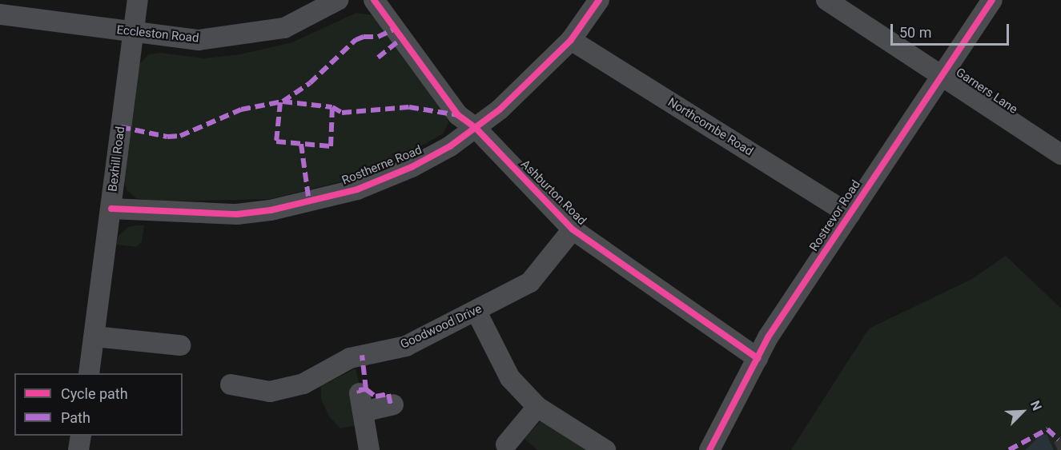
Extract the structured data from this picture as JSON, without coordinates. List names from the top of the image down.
{
  "streets": {
    "street": [
      "Eccleston Road",
      "Garners Lane",
      "Northcombe Road",
      "Bexhill Road",
      "Rostherne Road",
      "Ashburton Road",
      "Rostrevor Road",
      "Goodwood Drive"
    ]
  },
  "crossings": [
    ["Eccleston Road", "Bexhill Road"],
    ["Garners Lane", "Rostrevor Road"],
    ["Northcombe Road", "Rostherne Road"],
    ["Northcombe Road", "Rostrevor Road"],
    ["Bexhill Road", "Rostherne Road"],
    ["Rostherne Road", "Ashburton Road"],
    ["Ashburton Road", "Rostrevor Road"],
    ["Ashburton Road", "Goodwood Drive"]
  ],
  "legend": ["Cycle path", "Path"],
  "scale_bar": "50 m",
  "north": "top right"
}
